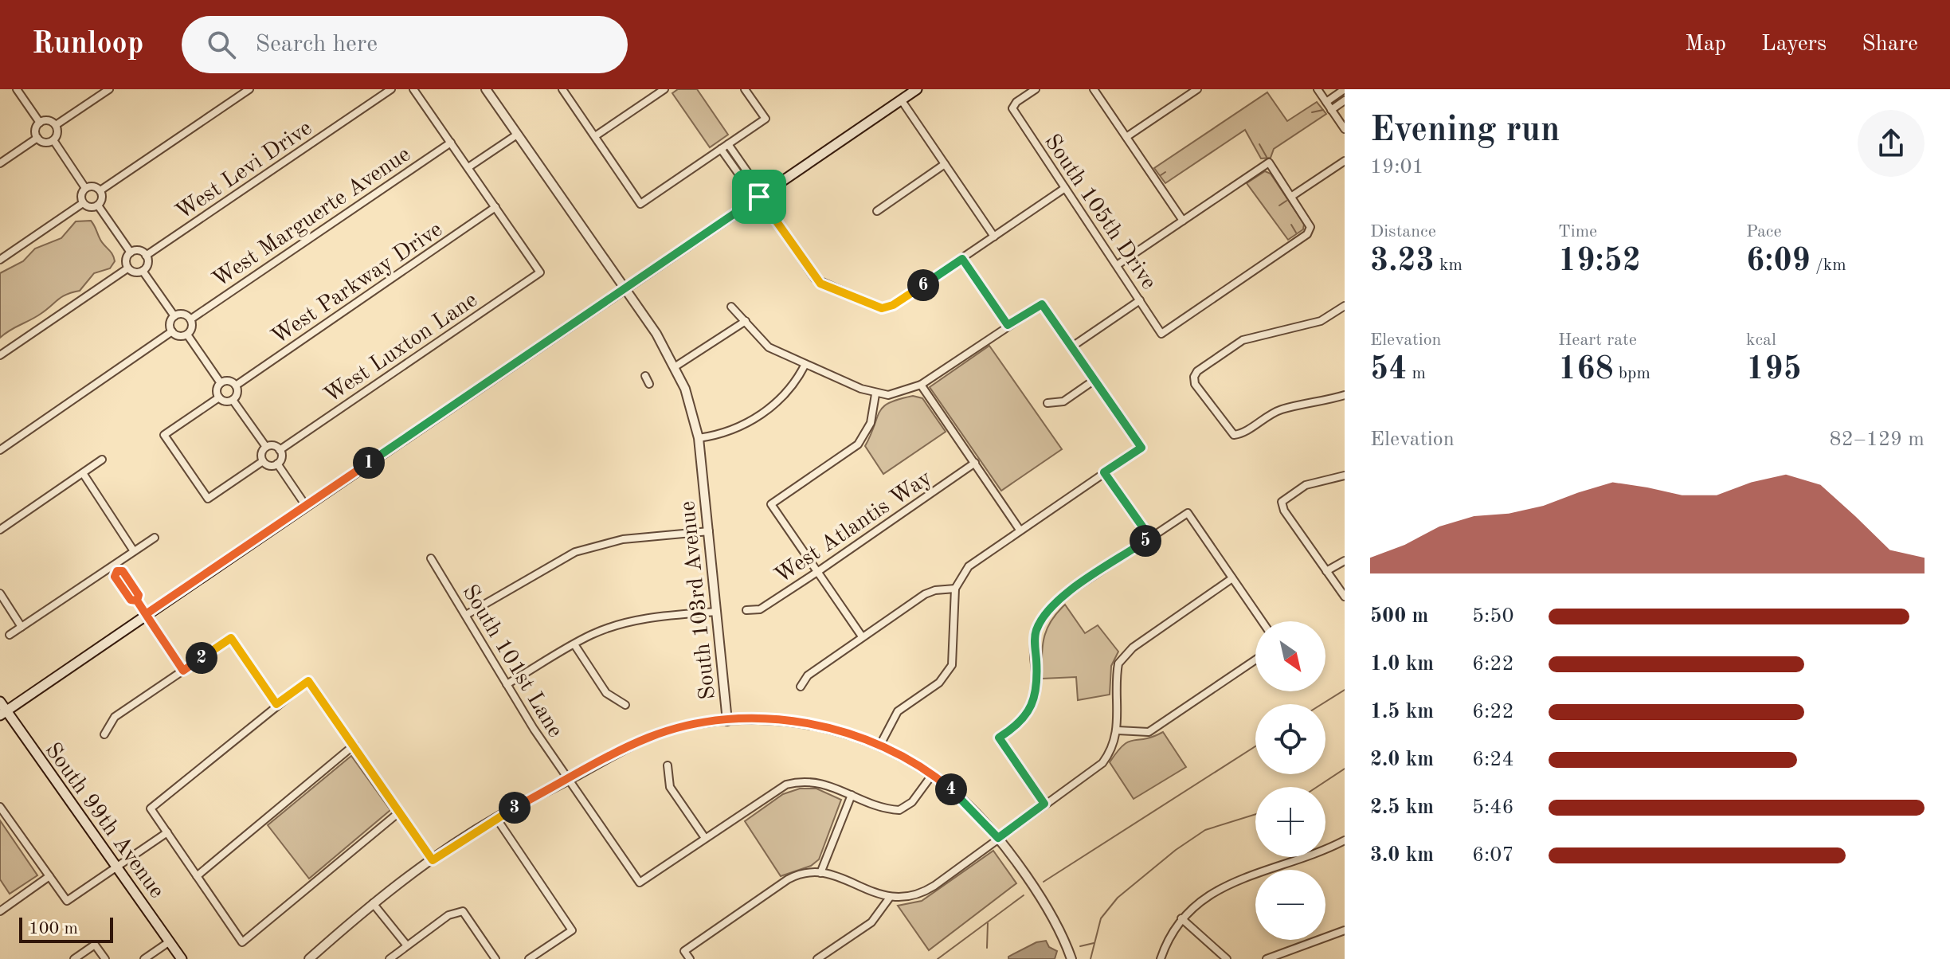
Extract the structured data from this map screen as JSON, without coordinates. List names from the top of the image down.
{
  "streets": {
    "main road": ["South 99th Avenue"],
    "street": [
      "West Levi Drive",
      "South 105th Drive",
      "West Marguerte Avenue",
      "West Parkway Drive",
      "West Luxton Lane",
      "West Atlantis Way",
      "South 103rd Avenue",
      "South 101st Lane"
    ]
  },
  "crossings": [
    ["West Parkway Drive", "West Luxton Lane"]
  ],
  "scale_bar": "100 m",
  "north": "bottom right",
  "page": {
    "header": "Runloop",
    "search": "Search here",
    "nav": ["Map", "Layers", "Share"],
    "heading": ["Evening run", "19:01"],
    "stats": [
      ["Distance", "3.23 km"],
      ["Time", "19:52"],
      ["Pace", "6:09 /km"],
      ["Elevation", "54 m"],
      ["Heart rate", "168 bpm"],
      ["kcal", "195"]
    ],
    "pins": [
      "6",
      "1",
      "5",
      "2",
      "4",
      "3"
    ],
    "chart": ["Elevation", "82–129 m"],
    "list": [
      {
        "name": "500 m",
        "note": "5:50"
      },
      {
        "name": "1.0 km",
        "note": "6:22"
      },
      {
        "name": "1.5 km",
        "note": "6:22"
      },
      {
        "name": "2.0 km",
        "note": "6:24"
      },
      {
        "name": "2.5 km",
        "note": "5:46"
      },
      {
        "name": "3.0 km",
        "note": "6:07"
      }
    ],
    "map_buttons": ["+", "−"],
    "scale": "100 m"
  }
}
